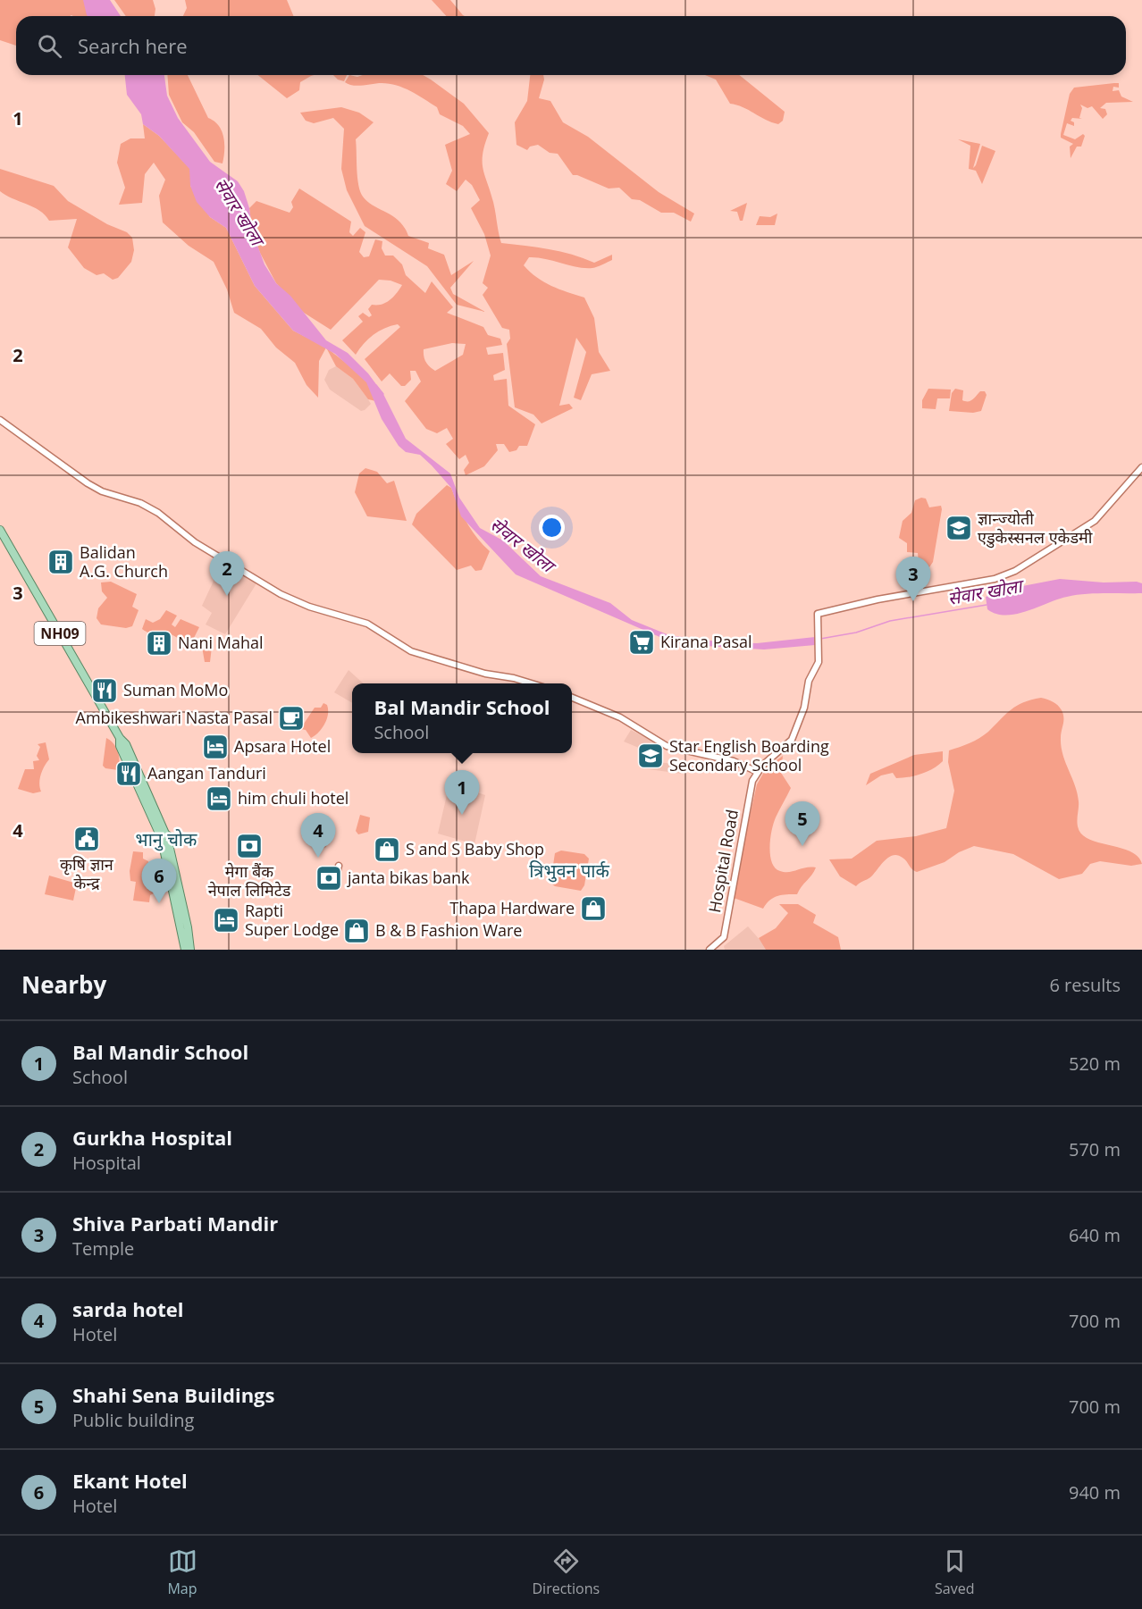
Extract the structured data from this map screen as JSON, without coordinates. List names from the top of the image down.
{
  "streets": {
    "main road": ["NH09"],
    "street": ["Hospital Road"]
  },
  "districts": ["भानु चोक", "त्रिभुवन पार्क"],
  "water": ["सेवार खोला"],
  "places": {
    "school or university": ["ज्ञान्ज्योती एडुकेस्सनल एकेडमी", "Star English Boarding Secondary School"],
    "building": ["Balidan A.G. Church", "Nani Mahal"],
    "supermarket": ["Kirana Pasal"],
    "restaurant": ["Suman MoMo", "Aangan Tanduri"],
    "cafe": ["Ambikeshwari Nasta Pasal"],
    "hotel": ["Apsara Hotel", "him chuli hotel", "Rapti Super Lodge"],
    "public building": ["कृषि ज्ञान केन्द्र"],
    "bank": ["मेगा बैंक नेपाल लिमिटेड", "janta bikas bank"],
    "shop": ["S and S Baby Shop", "Thapa Hardware", "B & B Fashion Ware"]
  },
  "page": {
    "search": "Search here",
    "pins": [
      "2",
      "3",
      "1",
      "5",
      "4",
      "6"
    ],
    "popup": ["Bal Mandir School", "School"],
    "heading": ["Nearby", "6 results"],
    "list": [
      {
        "mark": "1",
        "name": "Bal Mandir School",
        "note": "School",
        "value": "520 m"
      },
      {
        "mark": "2",
        "name": "Gurkha Hospital",
        "note": "Hospital",
        "value": "570 m"
      },
      {
        "mark": "3",
        "name": "Shiva Parbati Mandir",
        "note": "Temple",
        "value": "640 m"
      },
      {
        "mark": "4",
        "name": "sarda hotel",
        "note": "Hotel",
        "value": "700 m"
      },
      {
        "mark": "5",
        "name": "Shahi Sena Buildings",
        "note": "Public building",
        "value": "700 m"
      },
      {
        "mark": "6",
        "name": "Ekant Hotel",
        "note": "Hotel",
        "value": "940 m"
      }
    ],
    "nav": ["Map", "Directions", "Saved"]
  },
  "grid": {
    "rows": [
      "1",
      "2",
      "3",
      "4"
    ]
  }
}
